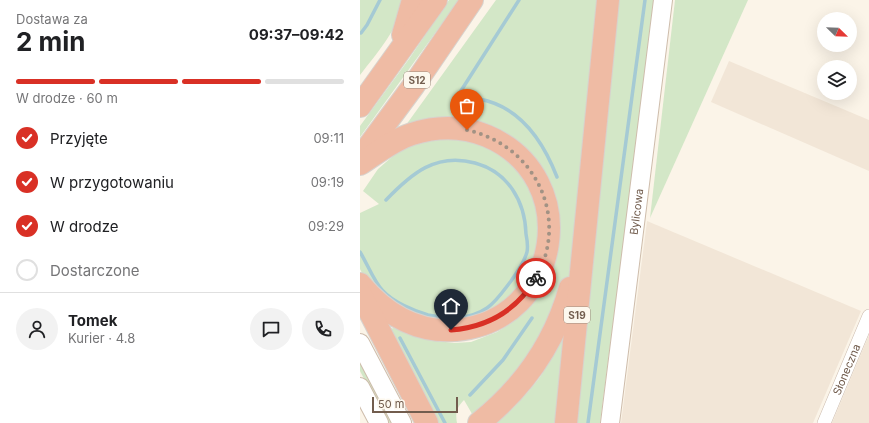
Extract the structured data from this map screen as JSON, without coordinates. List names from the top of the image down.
{
  "streets": {
    "highway": ["S12", "S19"],
    "street": ["Bylicowa", "Słoneczna"]
  },
  "scale_bar": "50 m",
  "north": "bottom right",
  "page": {
    "heading": ["2 min", "Dostawa za", "09:37–09:42"],
    "panel": ["Tomek", "Kurier · 4.8"],
    "bar": "W drodze · 60 m",
    "list": [
      ["Przyjęte", "09:11"],
      ["W przygotowaniu", "09:19"],
      ["W drodze", "09:29"],
      "Dostarczone"
    ],
    "scale": "50 m"
  }
}
